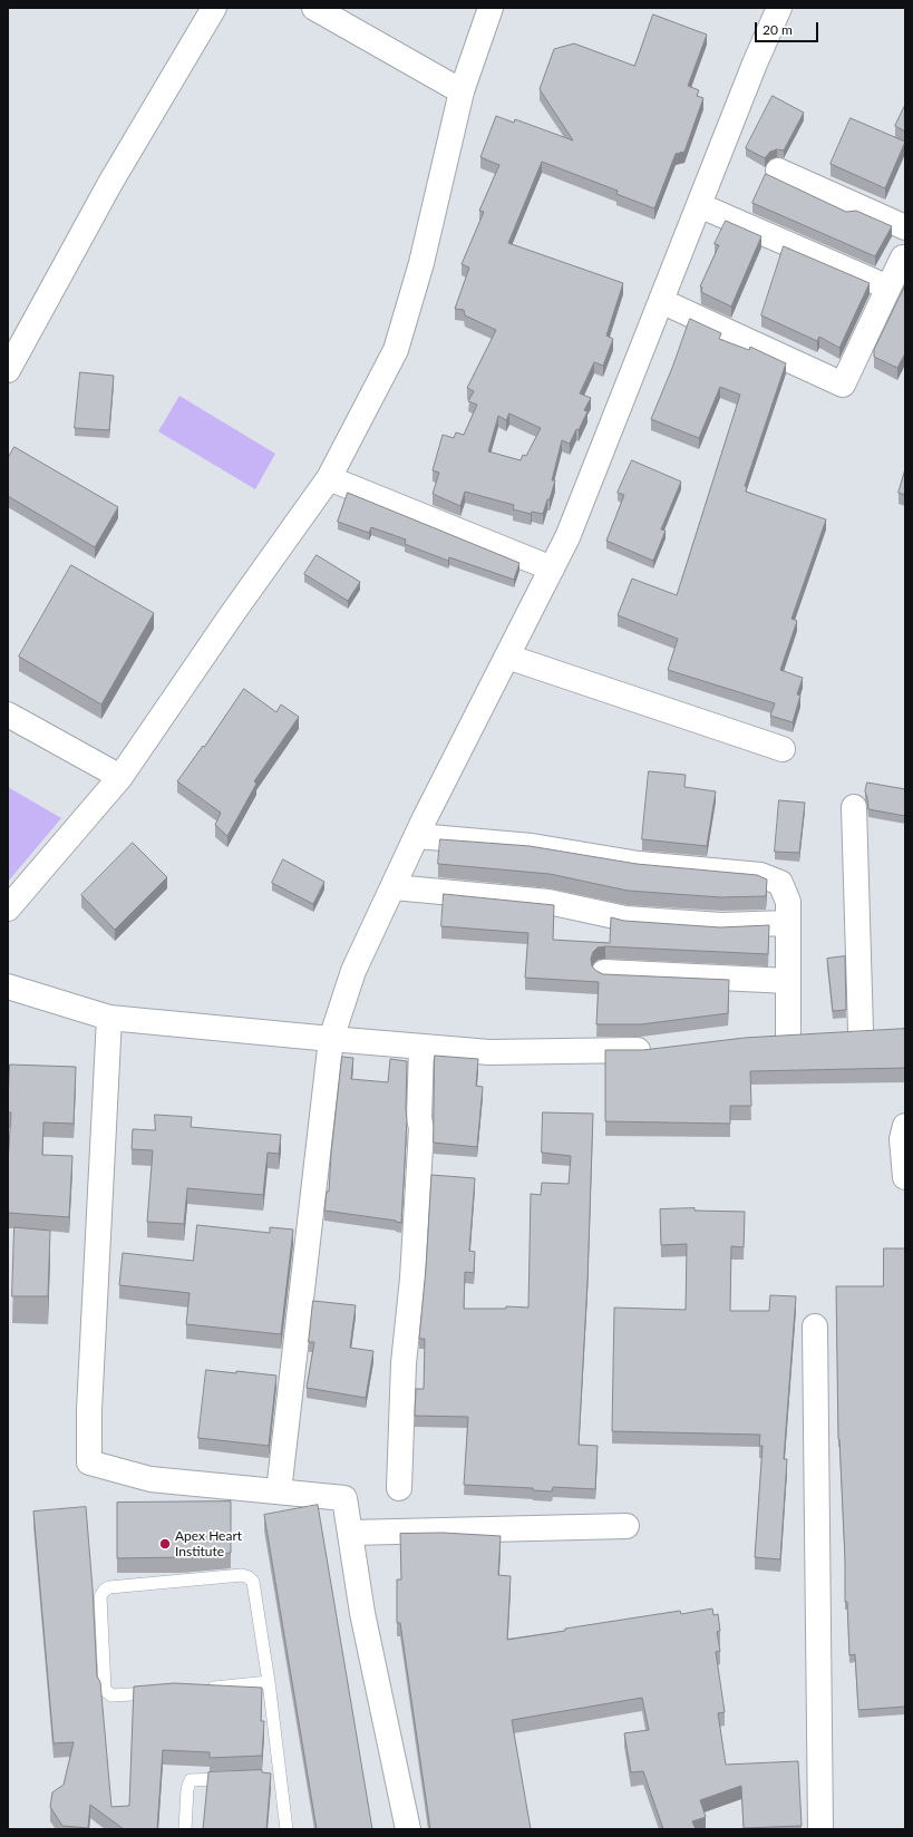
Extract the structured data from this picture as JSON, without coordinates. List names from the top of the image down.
{
  "places": ["Apex Heart Institute"],
  "scale_bar": "20 m"
}
